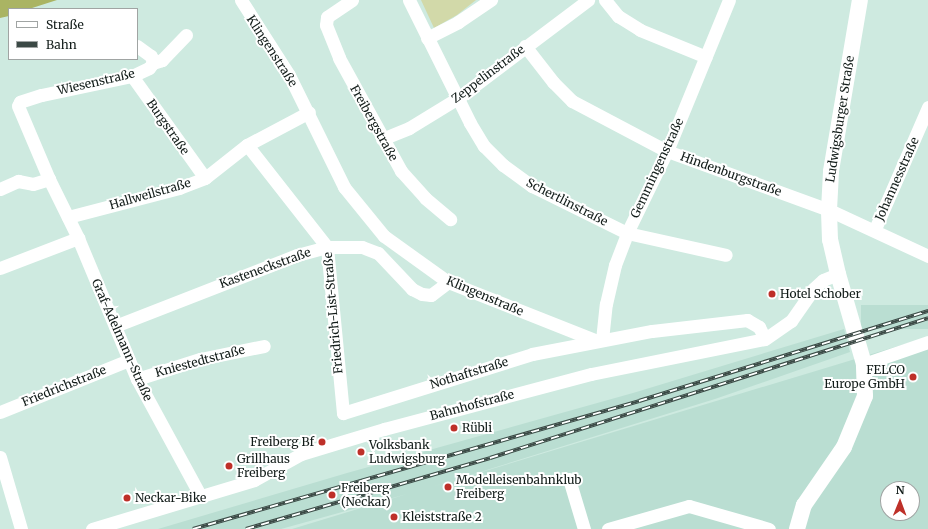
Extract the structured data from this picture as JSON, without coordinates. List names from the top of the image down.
{
  "streets": {
    "main road": ["Ludwigsburger Straße"],
    "street": [
      "Klingenstraße",
      "Zeppelinstraße",
      "Wiesenstraße",
      "Freibergstraße",
      "Burgstraße",
      "Gemmingenstraße",
      "Hindenburgstraße",
      "Johannesstraße",
      "Hallweilstraße",
      "Schertlinstraße",
      "Kasteneckstraße",
      "Friedrich-List-Straße",
      "Graf-Adelmann-Straße",
      "Kniestedtstraße",
      "Nothaftstraße",
      "Friedrichstraße",
      "Bahnhofstraße"
    ]
  },
  "crossings": [
    ["Klingenstraße", "Gemmingenstraße"],
    ["Klingenstraße", "Hallweilstraße"],
    ["Klingenstraße", "Kasteneckstraße"],
    ["Klingenstraße", "Nothaftstraße"],
    ["Zeppelinstraße", "Freibergstraße"],
    ["Zeppelinstraße", "Hindenburgstraße"],
    ["Zeppelinstraße", "Schertlinstraße"],
    ["Wiesenstraße", "Burgstraße"],
    ["Wiesenstraße", "Graf-Adelmann-Straße"],
    ["Ludwigsburger Straße", "Hindenburgstraße"],
    ["Ludwigsburger Straße", "Bahnhofstraße"],
    ["Burgstraße", "Hallweilstraße"],
    ["Gemmingenstraße", "Hindenburgstraße"],
    ["Gemmingenstraße", "Schertlinstraße"],
    ["Gemmingenstraße", "Nothaftstraße"],
    ["Hindenburgstraße", "Johannesstraße"],
    ["Hallweilstraße", "Friedrich-List-Straße"],
    ["Hallweilstraße", "Graf-Adelmann-Straße"],
    ["Kasteneckstraße", "Friedrich-List-Straße"],
    ["Kasteneckstraße", "Graf-Adelmann-Straße"],
    ["Friedrich-List-Straße", "Nothaftstraße"],
    ["Graf-Adelmann-Straße", "Kniestedtstraße"],
    ["Graf-Adelmann-Straße", "Friedrichstraße"],
    ["Graf-Adelmann-Straße", "Bahnhofstraße"]
  ],
  "places": [
    "Hotel Schober",
    "FELCO Europe GmbH",
    "Rübli",
    "Freiberg Bf",
    "Volksbank Ludwigsburg",
    "Grillhaus Freiberg",
    "Modelleisenbahnklub Freiberg",
    "Freiberg (Neckar)",
    "Neckar-Bike",
    "Kleiststraße 2"
  ],
  "legend": ["Straße", "Bahn"],
  "north": "top"
}
